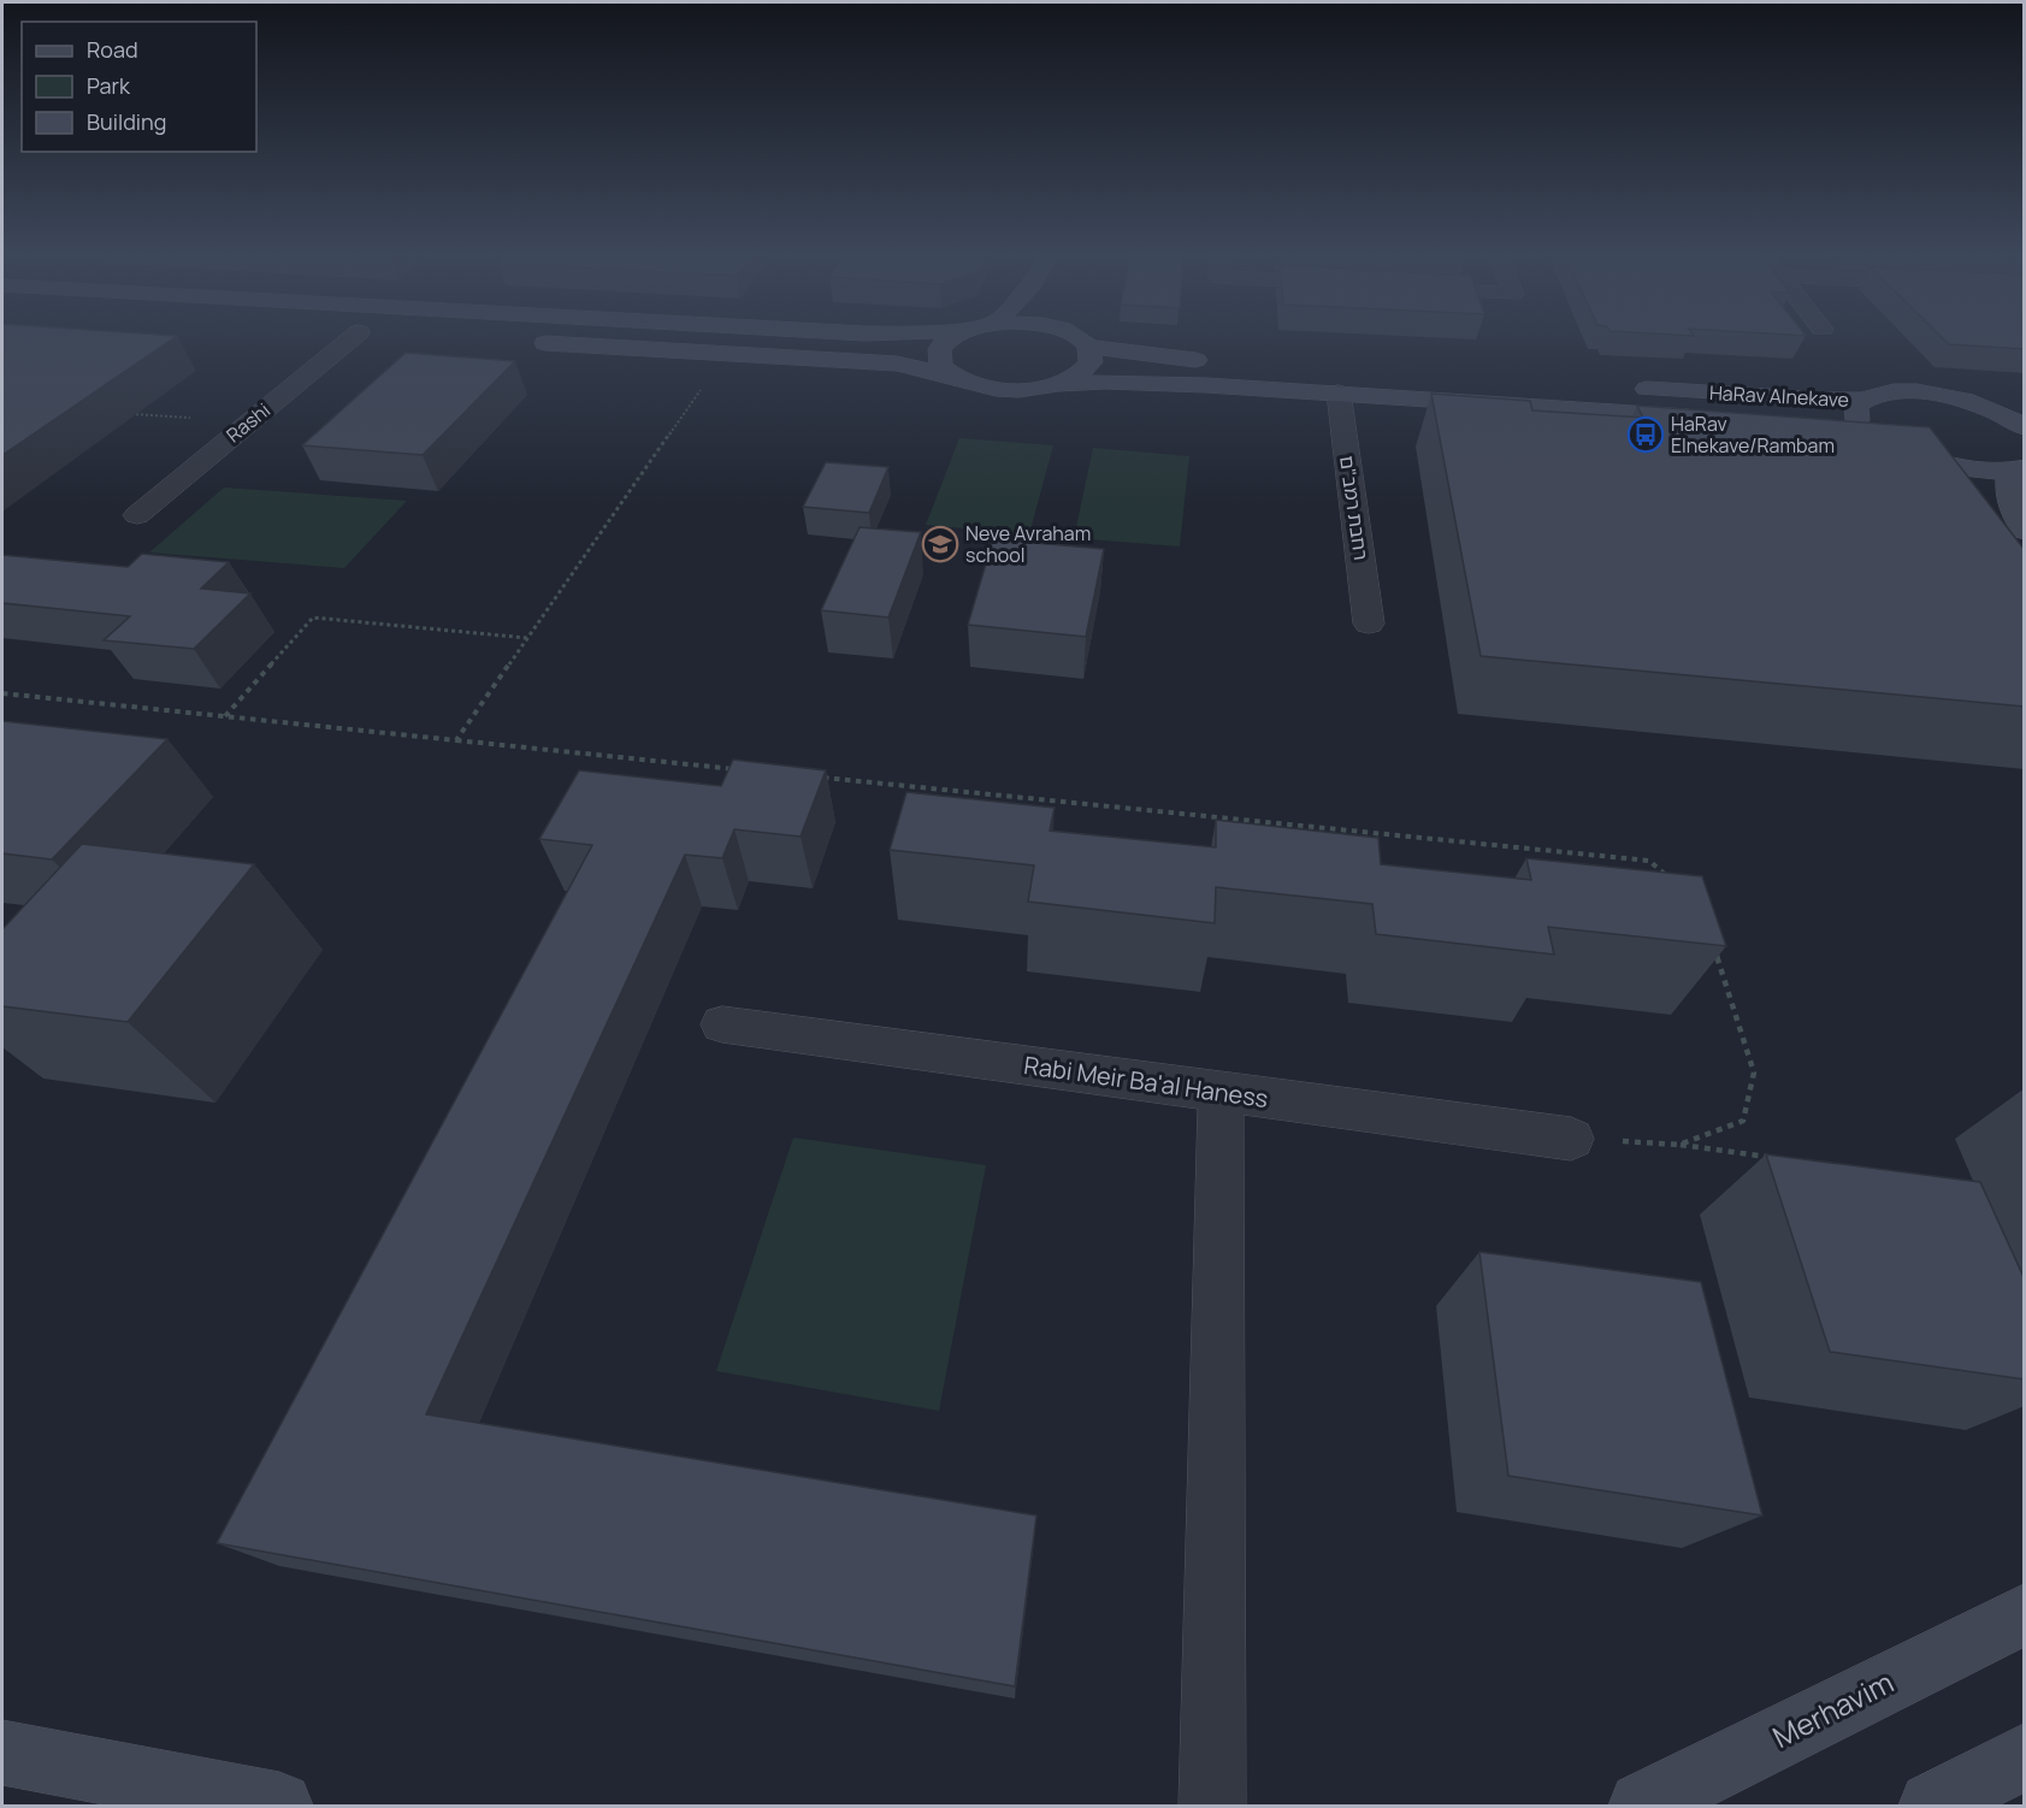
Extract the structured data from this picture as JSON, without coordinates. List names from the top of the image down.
{
  "streets": {
    "main road": ["HaRav Alnekave", "Merhavim"],
    "street": ["Rashi", "רחבת רמב\"ם", "Rabi Meir Ba'al Haness"]
  },
  "crossings": [
    ["HaRav Alnekave", "רחבת רמב\"ם"]
  ],
  "places": {
    "bus stop": ["HaRav Elnekave/Rambam"],
    "school or university": ["Neve Avraham school"]
  },
  "legend": ["Road", "Park", "Building"]
}
